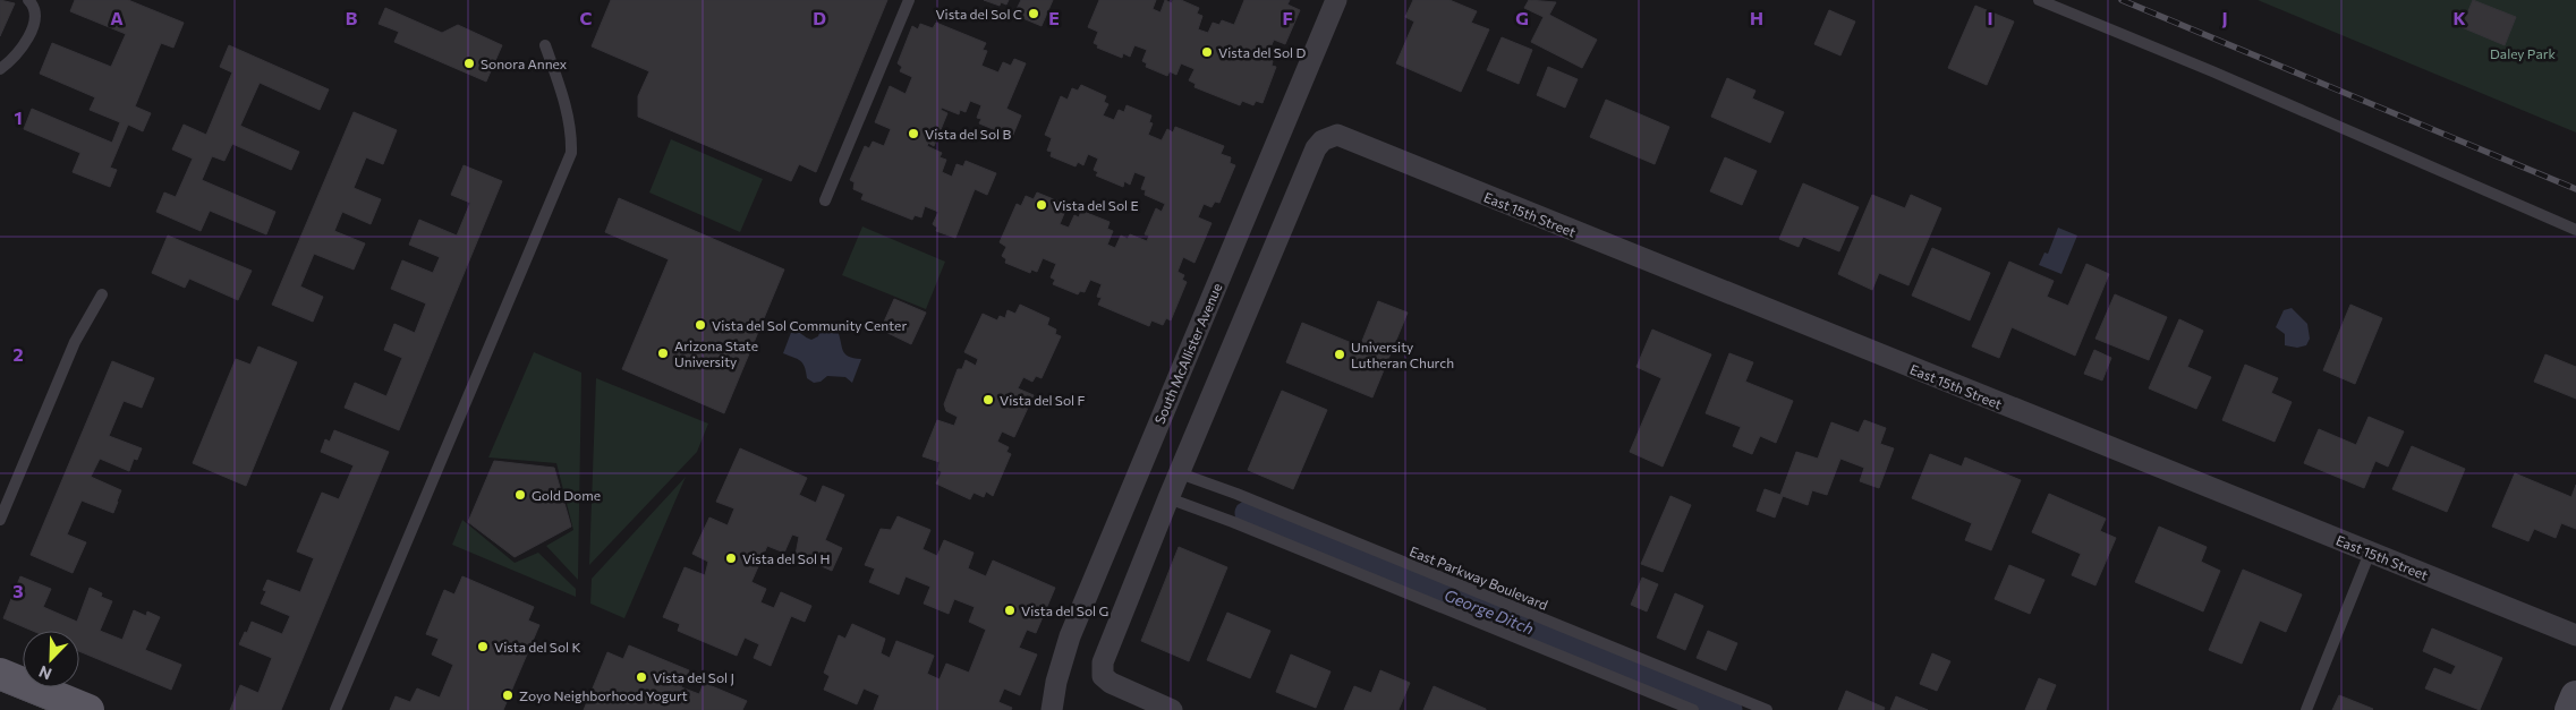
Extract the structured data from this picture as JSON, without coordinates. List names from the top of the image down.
{
  "streets": {
    "street": ["East 15th Street", "South McAllister Avenue"],
    "lane": ["East Parkway Boulevard"]
  },
  "crossings": [
    ["East 15th Street", "East Parkway Boulevard"]
  ],
  "water": ["George Ditch"],
  "parks": ["Daley Park"],
  "places": [
    "Vista del Sol C",
    "Vista del Sol D",
    "Sonora Annex",
    "Vista del Sol B",
    "Vista del Sol E",
    "Vista del Sol Community Center",
    "Arizona State University",
    "University Lutheran Church",
    "Vista del Sol F",
    "Gold Dome",
    "Vista del Sol H",
    "Vista del Sol G",
    "Vista del Sol K",
    "Vista del Sol J",
    "Zoyo Neighborhood Yogurt"
  ],
  "north": "bottom left",
  "grid": {
    "columns": [
      "A",
      "B",
      "C",
      "D",
      "E",
      "F",
      "G",
      "H",
      "I",
      "J",
      "K"
    ],
    "rows": ["1", "2", "3"]
  }
}
